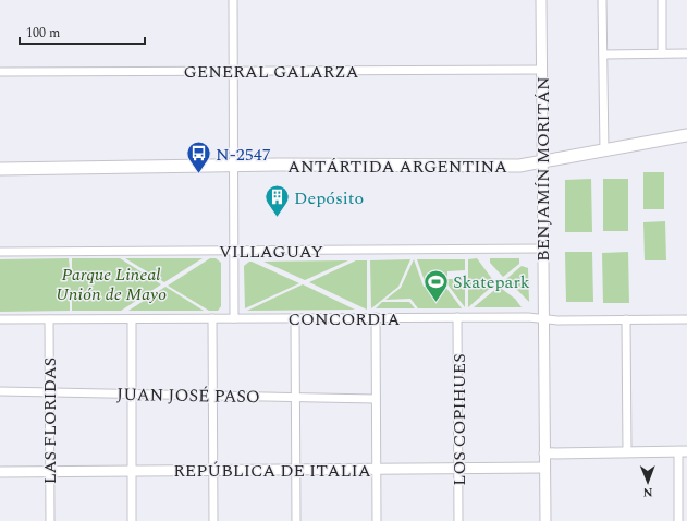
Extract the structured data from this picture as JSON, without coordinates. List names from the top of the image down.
{
  "streets": {
    "main road": ["ANTÁRTIDA ARGENTINA"],
    "street": [
      "GENERAL GALARZA",
      "BENJAMÍN MORITÁN",
      "VILLAGUAY",
      "CONCORDIA",
      "JUAN JOSÉ PASO",
      "LOS COPIHUES",
      "LAS FLORIDAS",
      "REPÚBLICA DE ITALIA"
    ]
  },
  "crossings": [
    ["GENERAL GALARZA", "BENJAMÍN MORITÁN"],
    ["ANTÁRTIDA ARGENTINA", "BENJAMÍN MORITÁN"],
    ["BENJAMÍN MORITÁN", "VILLAGUAY"],
    ["BENJAMÍN MORITÁN", "CONCORDIA"],
    ["BENJAMÍN MORITÁN", "REPÚBLICA DE ITALIA"],
    ["CONCORDIA", "LOS COPIHUES"],
    ["CONCORDIA", "LAS FLORIDAS"],
    ["JUAN JOSÉ PASO", "LAS FLORIDAS"],
    ["LOS COPIHUES", "REPÚBLICA DE ITALIA"],
    ["LAS FLORIDAS", "REPÚBLICA DE ITALIA"]
  ],
  "parks": ["Parque Lineal Unión de Mayo"],
  "places": {
    "bus stop": ["N-2547"],
    "building": ["Depósito"],
    "sports": ["Skatepark"]
  },
  "scale_bar": "100 m",
  "north": "bottom"
}
